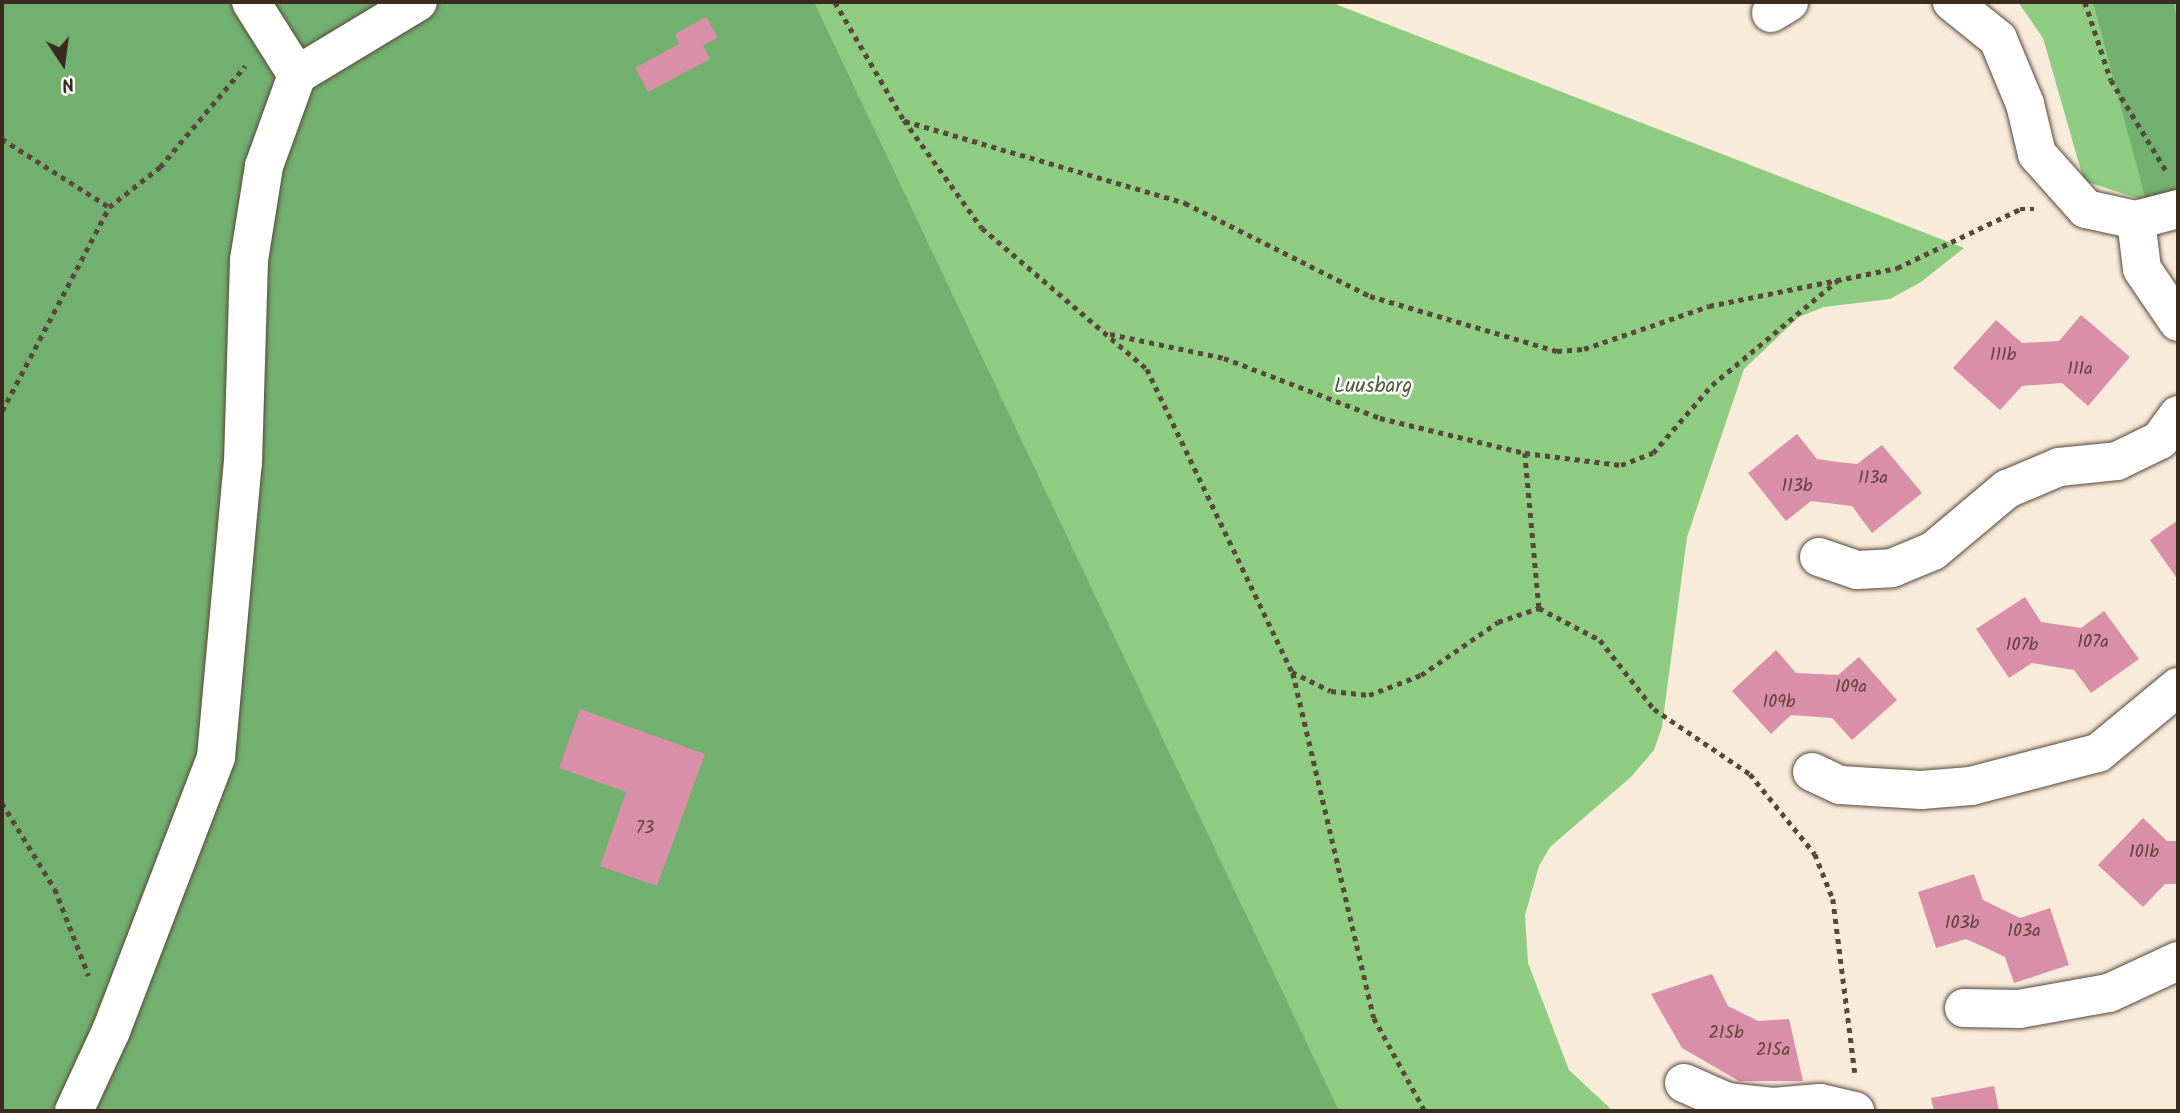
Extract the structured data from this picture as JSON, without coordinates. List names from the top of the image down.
{
  "parks": ["Luusbarg"],
  "house_numbers": [
    "111b",
    "111a",
    "113a",
    "113b",
    "107a",
    "107b",
    "109a",
    "109b",
    "73",
    "101b",
    "103b",
    "103a",
    "215b",
    "215a"
  ],
  "north": "bottom"
}
